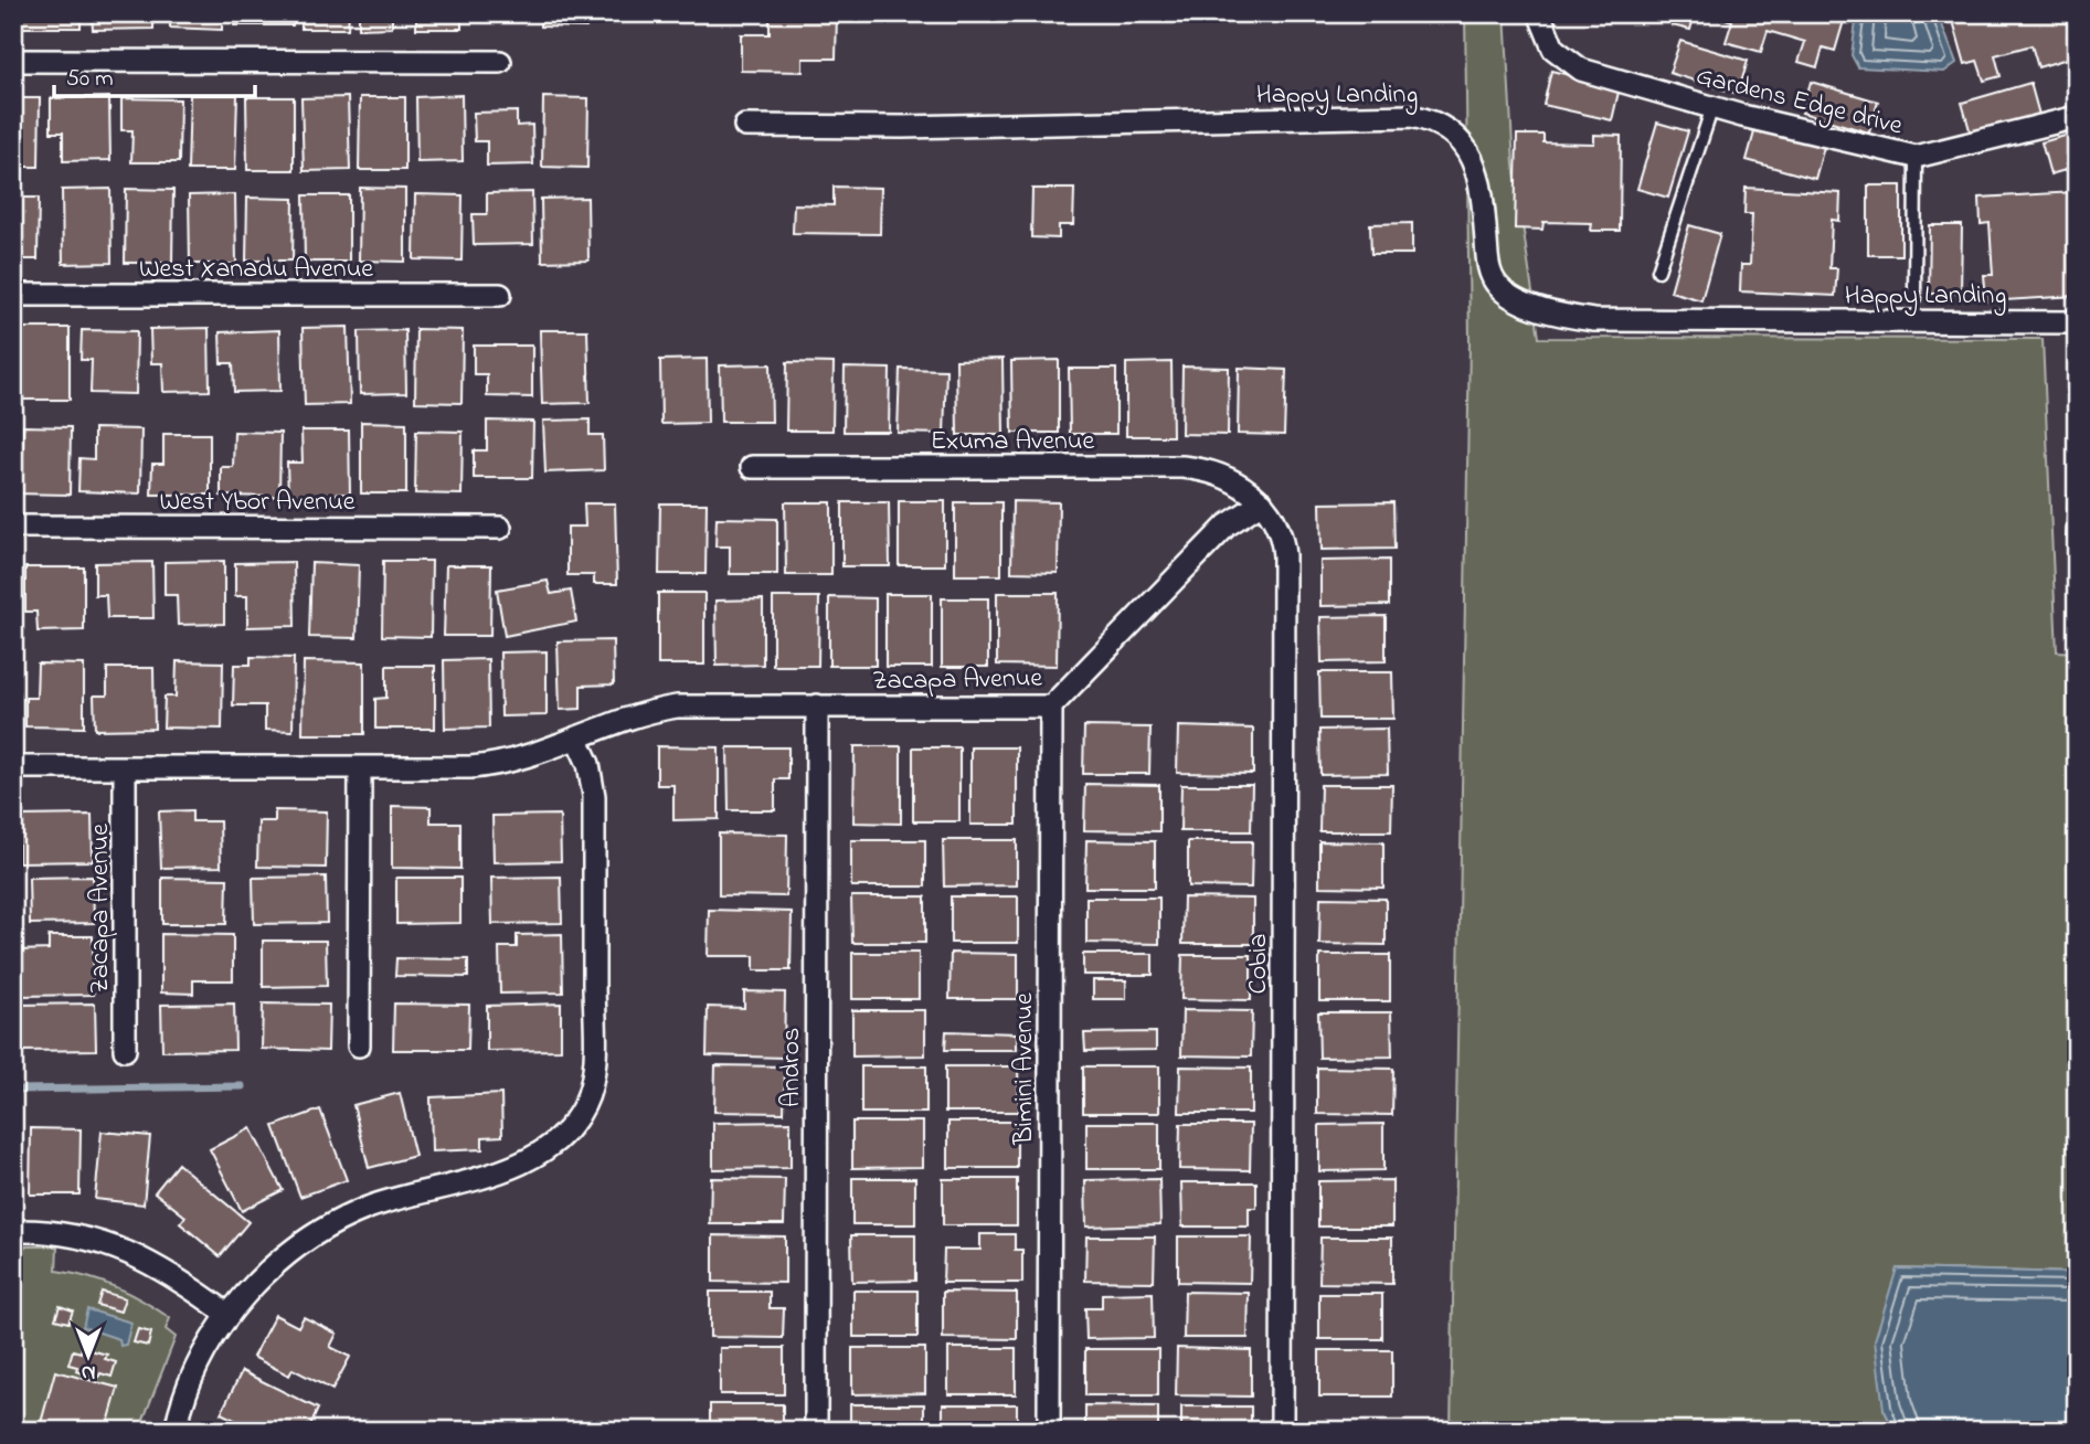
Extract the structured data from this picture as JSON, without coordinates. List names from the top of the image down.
{
  "streets": {
    "street": [
      "Happy Landing",
      "Gardens Edge drive",
      "West Xanadu Avenue",
      "Exuma Avenue",
      "West Ybor Avenue",
      "Zacapa Avenue",
      "Cobia",
      "Andros",
      "Bimini Avenue"
    ]
  },
  "crossings": [
    ["Exuma Avenue", "Zacapa Avenue"],
    ["Exuma Avenue", "Cobia"],
    ["Zacapa Avenue", "Cobia"],
    ["Zacapa Avenue", "Andros"],
    ["Zacapa Avenue", "Bimini Avenue"]
  ],
  "scale_bar": "50 m",
  "north": "bottom"
}
